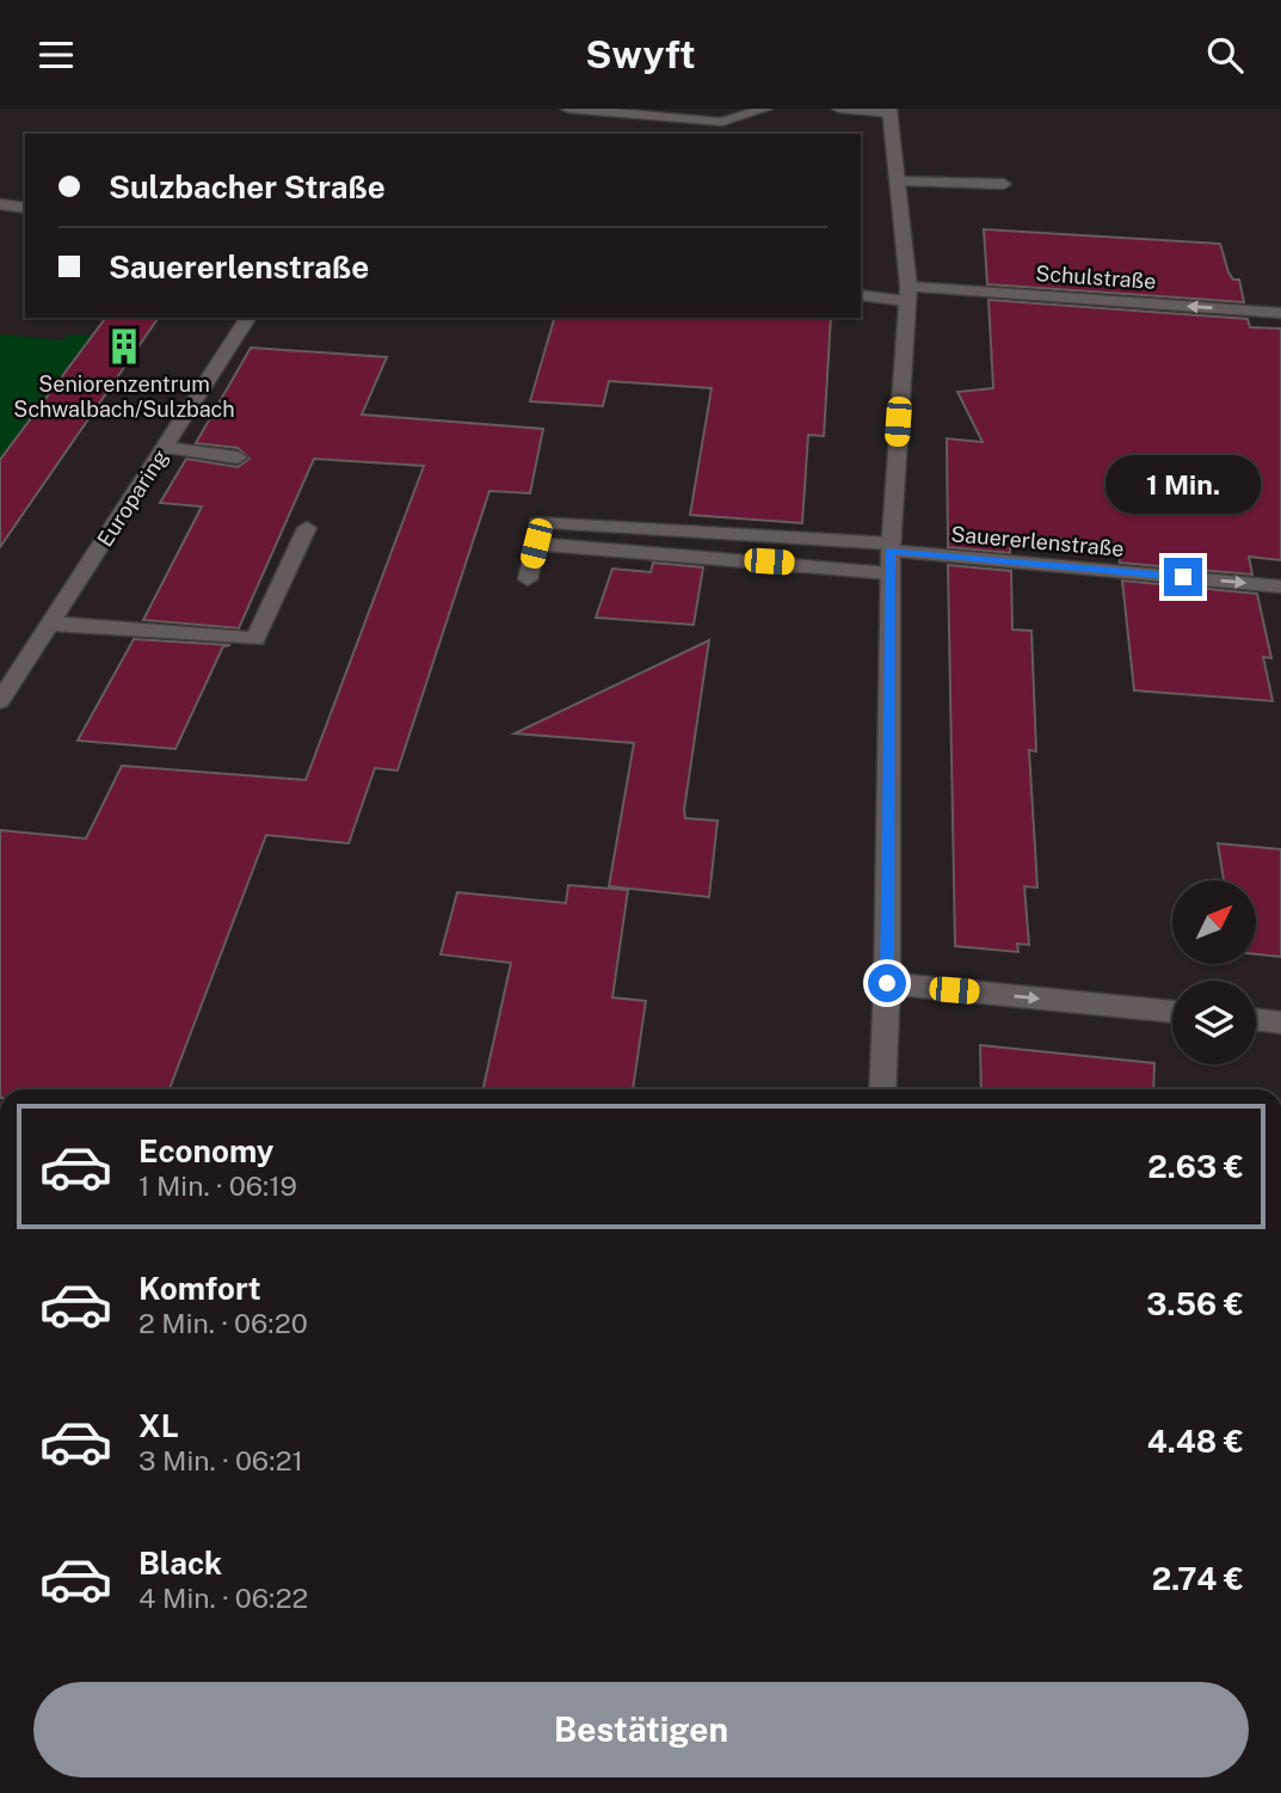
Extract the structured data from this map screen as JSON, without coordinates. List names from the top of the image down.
{
  "streets": {
    "street": ["Schulstraße", "Europaring", "Sauererlenstraße"]
  },
  "one_way": ["Schulstraße", "Sauererlenstraße"],
  "places": {
    "building": ["Seniorenzentrum Schwalbach/Sulzbach"]
  },
  "north": "top right",
  "page": {
    "header": "Swyft",
    "banner": ["Sulzbacher Straße", "Sauererlenstraße"],
    "bubble": "1 Min.",
    "list": [
      {
        "name": "Economy",
        "note": "1 Min. · 06:19",
        "value": "2.63 €"
      },
      {
        "name": "Komfort",
        "note": "2 Min. · 06:20",
        "value": "3.56 €"
      },
      {
        "name": "XL",
        "note": "3 Min. · 06:21",
        "value": "4.48 €"
      },
      {
        "name": "Black",
        "note": "4 Min. · 06:22",
        "value": "2.74 €"
      }
    ],
    "buttons": "Bestätigen"
  }
}
